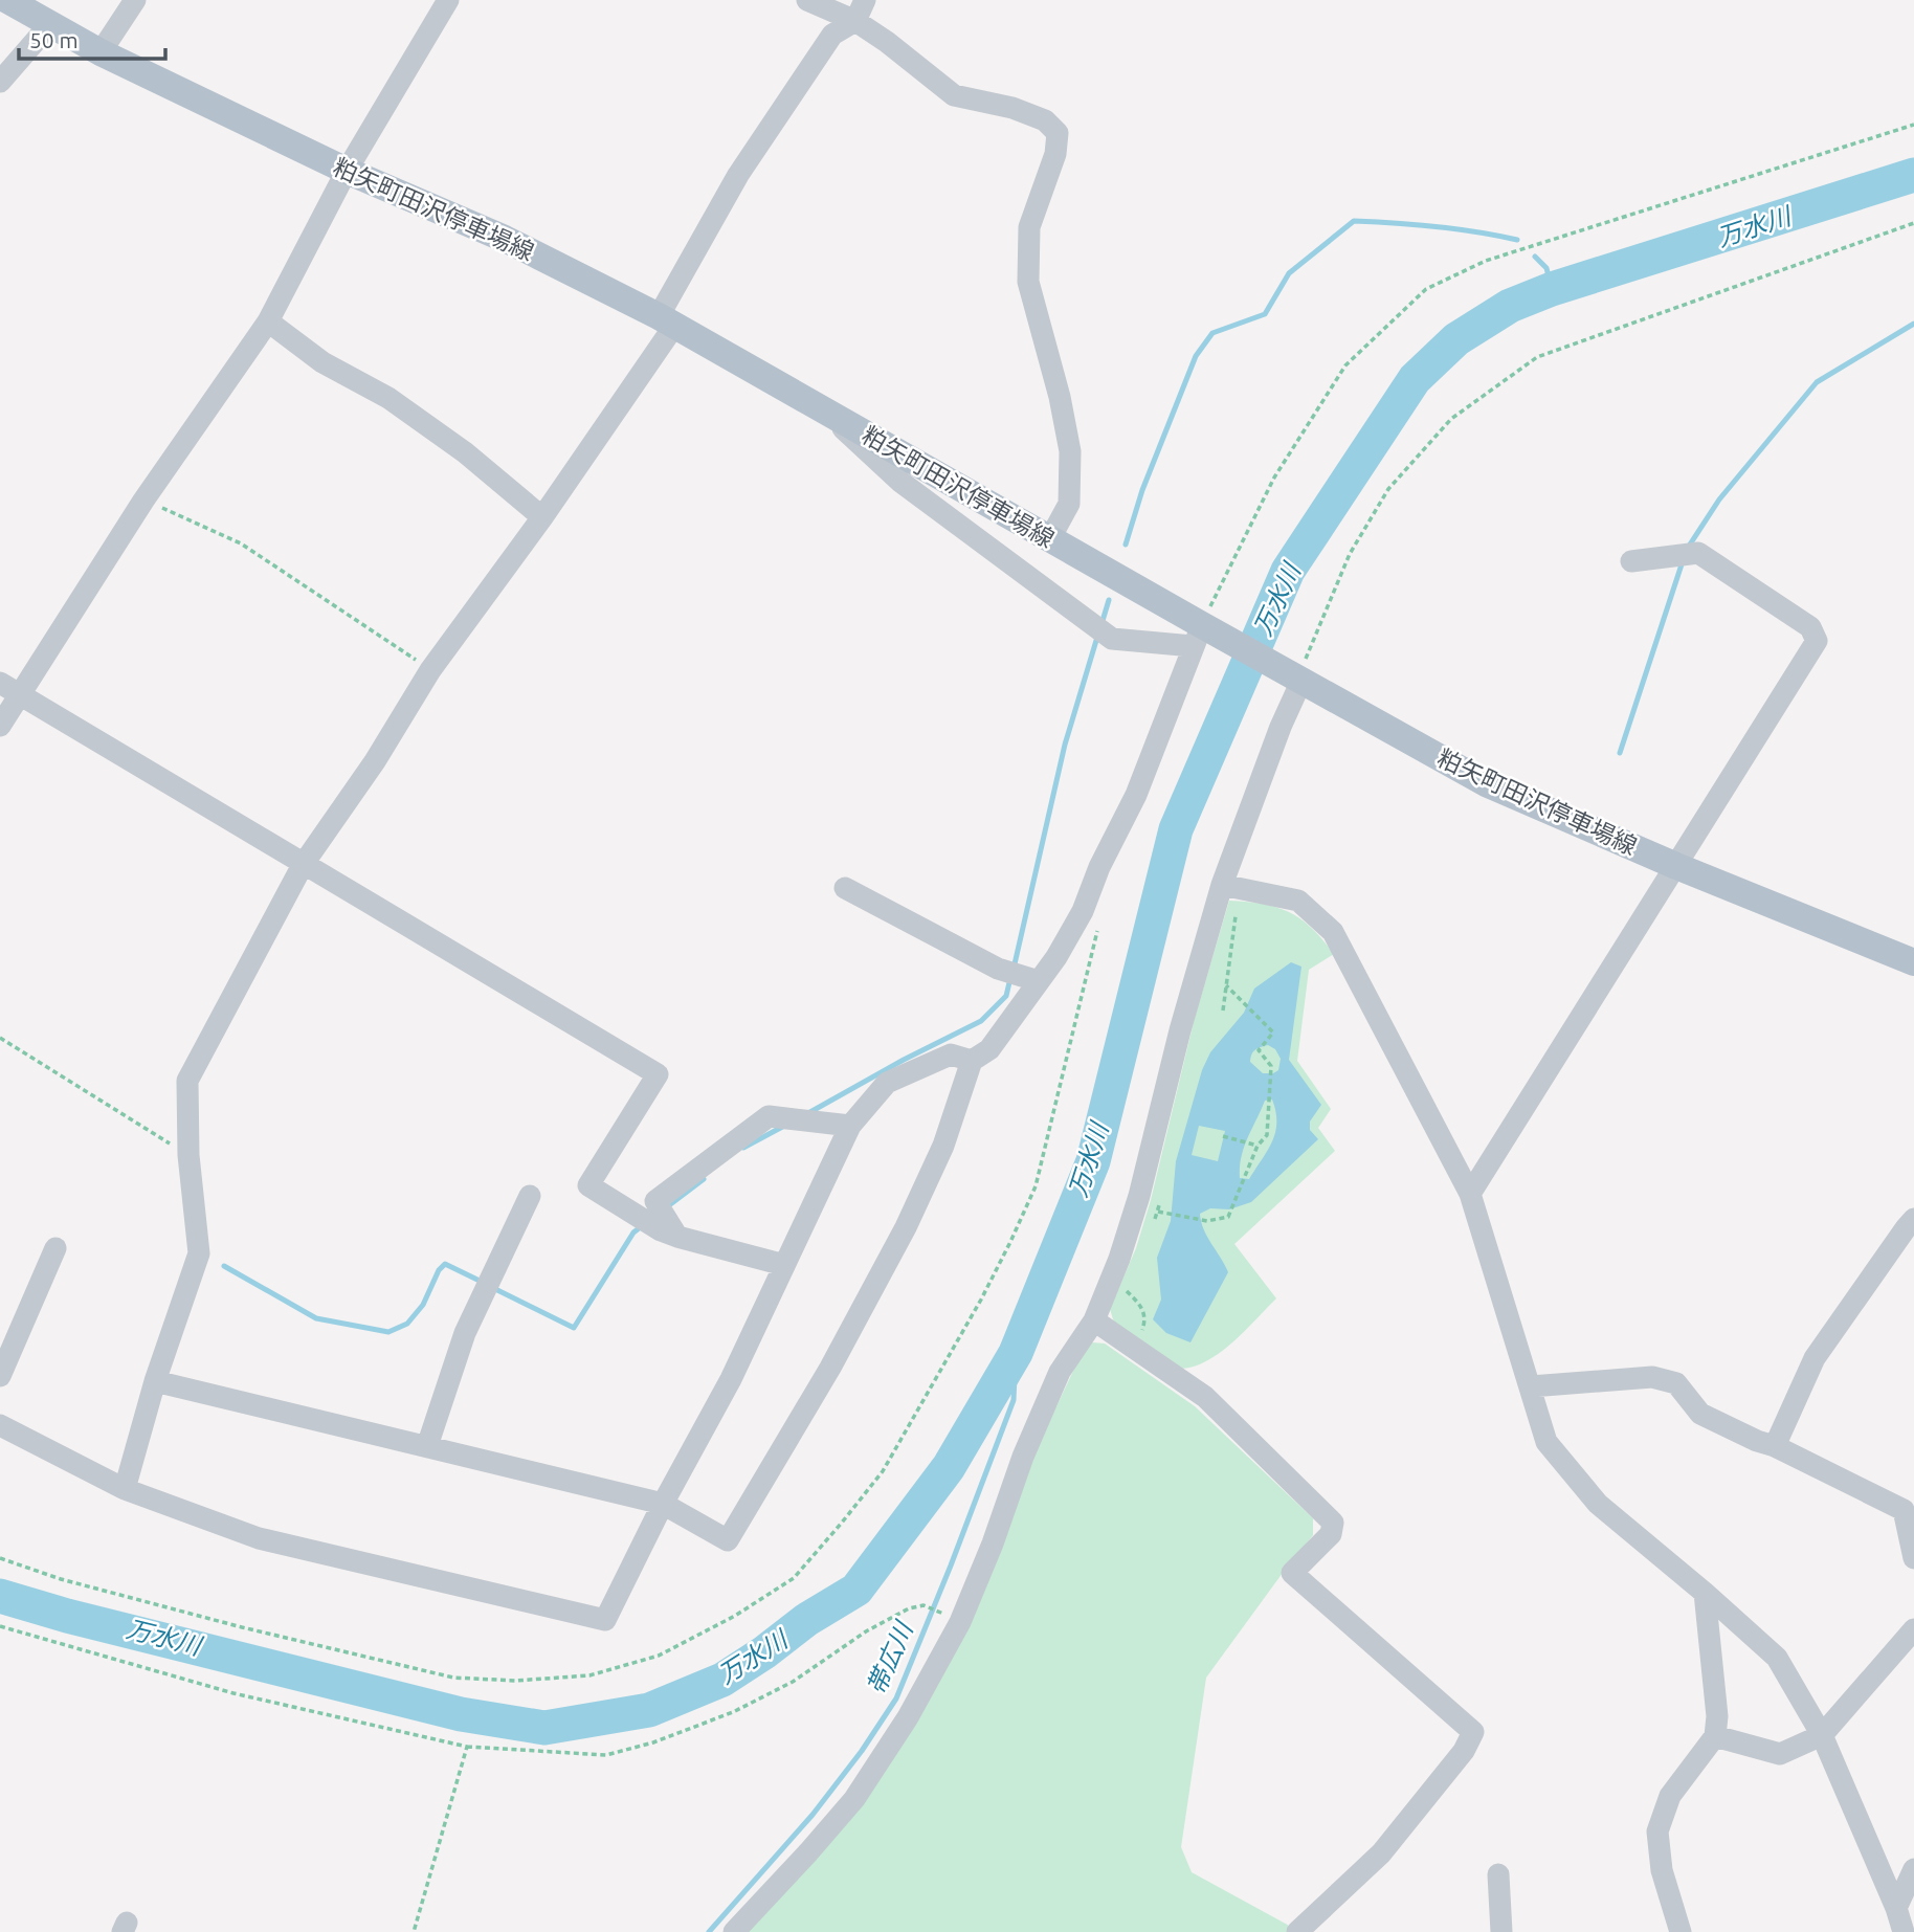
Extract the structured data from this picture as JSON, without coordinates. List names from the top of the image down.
{
  "streets": {
    "main road": ["粕矢町田沢停車場線"]
  },
  "water": ["万水川", "帯広川"],
  "scale_bar": "50 m"
}
